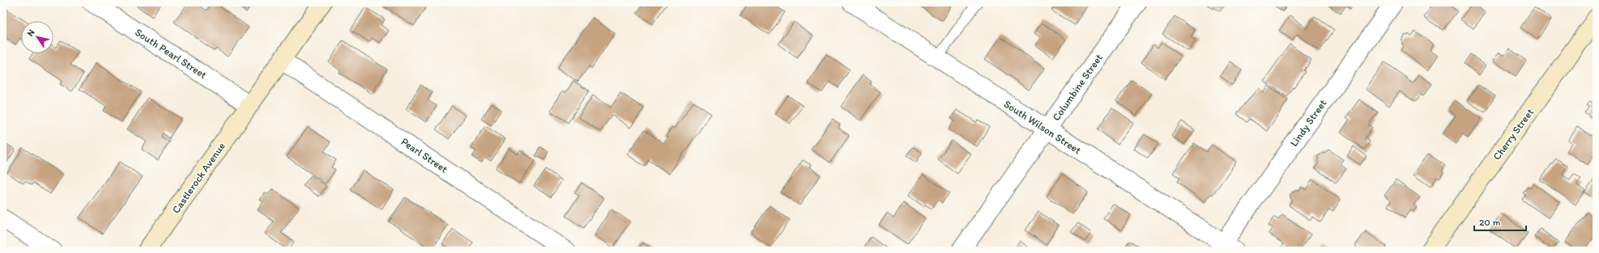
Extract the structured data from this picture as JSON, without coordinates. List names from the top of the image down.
{
  "streets": {
    "street": [
      "South Pearl Street",
      "Columbine Street",
      "Lindy Street",
      "South Wilson Street",
      "Cherry Street",
      "Pearl Street",
      "Castlerock Avenue"
    ]
  },
  "crossings": [
    ["South Pearl Street", "Castlerock Avenue"],
    ["Columbine Street", "South Wilson Street"],
    ["Lindy Street", "South Wilson Street"],
    ["Pearl Street", "Castlerock Avenue"]
  ],
  "scale_bar": "20 m",
  "north": "top left"
}
